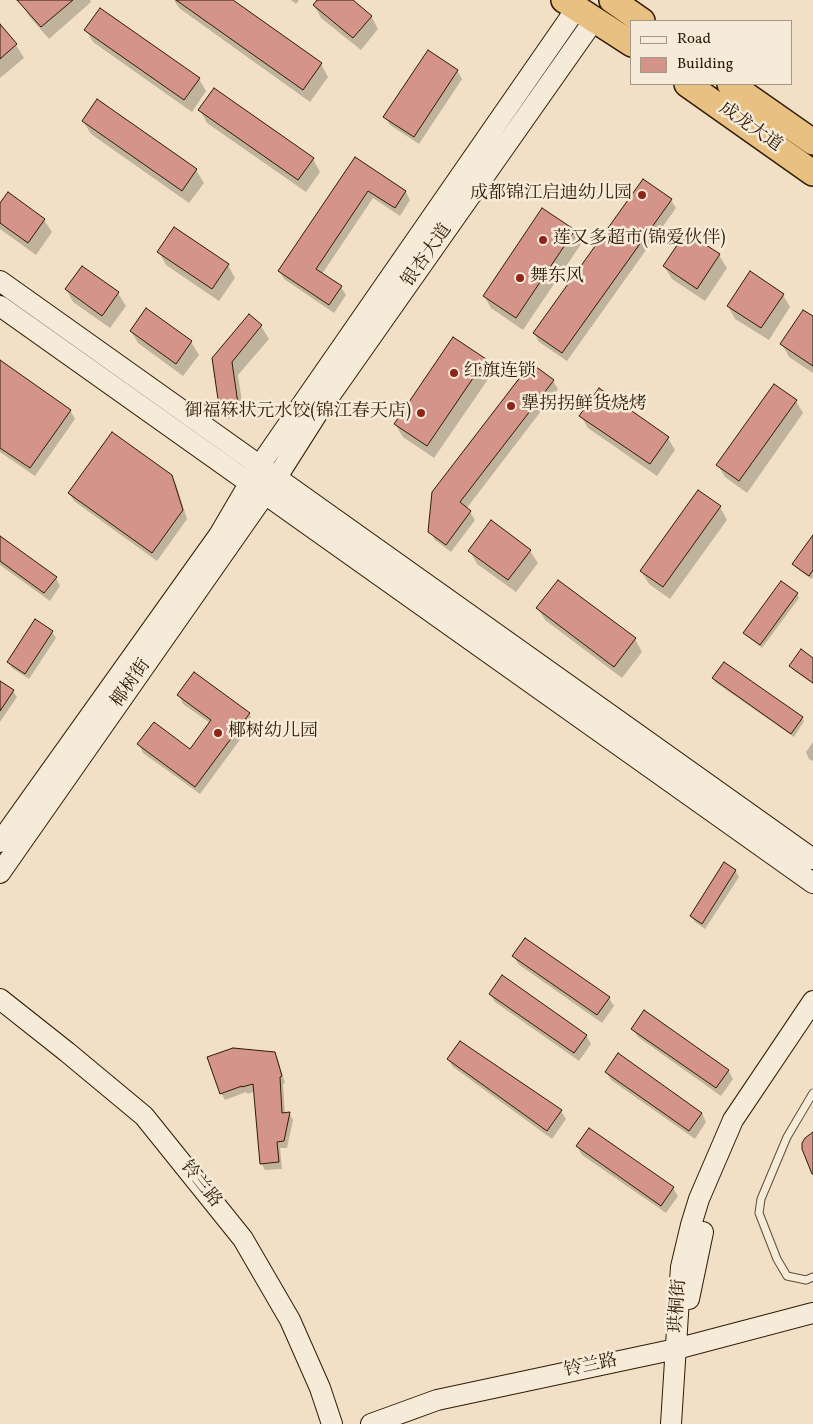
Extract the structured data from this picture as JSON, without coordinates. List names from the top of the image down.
{
  "streets": {
    "highway": ["成龙大道"],
    "street": [
      "银杏大道",
      "椰树街",
      "铃兰路",
      "珙桐街"
    ]
  },
  "crossings": [
    ["银杏大道", "椰树街"],
    ["铃兰路", "珙桐街"]
  ],
  "places": [
    "成都锦江启迪幼儿园",
    "莲又多超市(锦爱伙伴)",
    "舞东风",
    "红旗连锁",
    "犟拐拐鲜货烧烤",
    "御福箖状元水饺(锦江春天店)",
    "椰树幼儿园"
  ],
  "legend": ["Road", "Building"]
}
